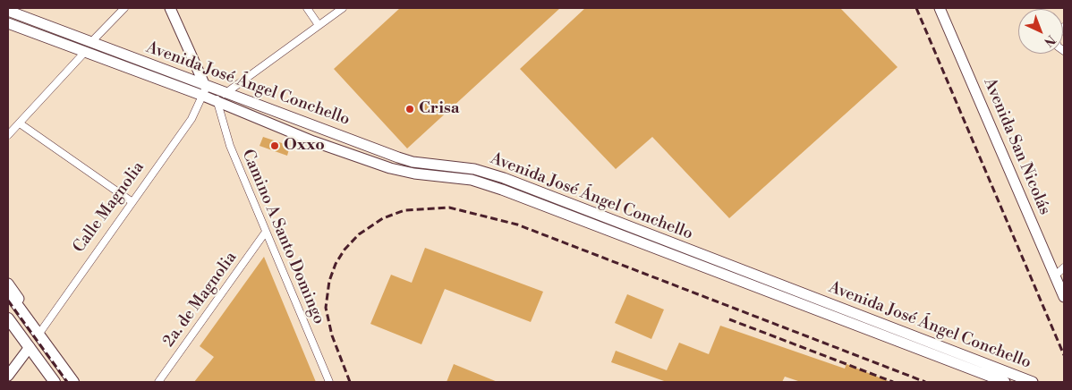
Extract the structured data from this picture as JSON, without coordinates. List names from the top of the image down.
{
  "streets": {
    "main road": ["Avenida José Ángel Conchello", "Avenida San Nicolás"],
    "street": ["Calle Magnolia", "Camino A Santo Domingo", "2a. de Magnolia"]
  },
  "crossings": [
    ["Avenida José Ángel Conchello", "Calle Magnolia"],
    ["Avenida José Ángel Conchello", "Camino A Santo Domingo"],
    ["Camino A Santo Domingo", "2a. de Magnolia"]
  ],
  "places": ["Crisa", "Oxxo"],
  "north": "bottom right"
}
